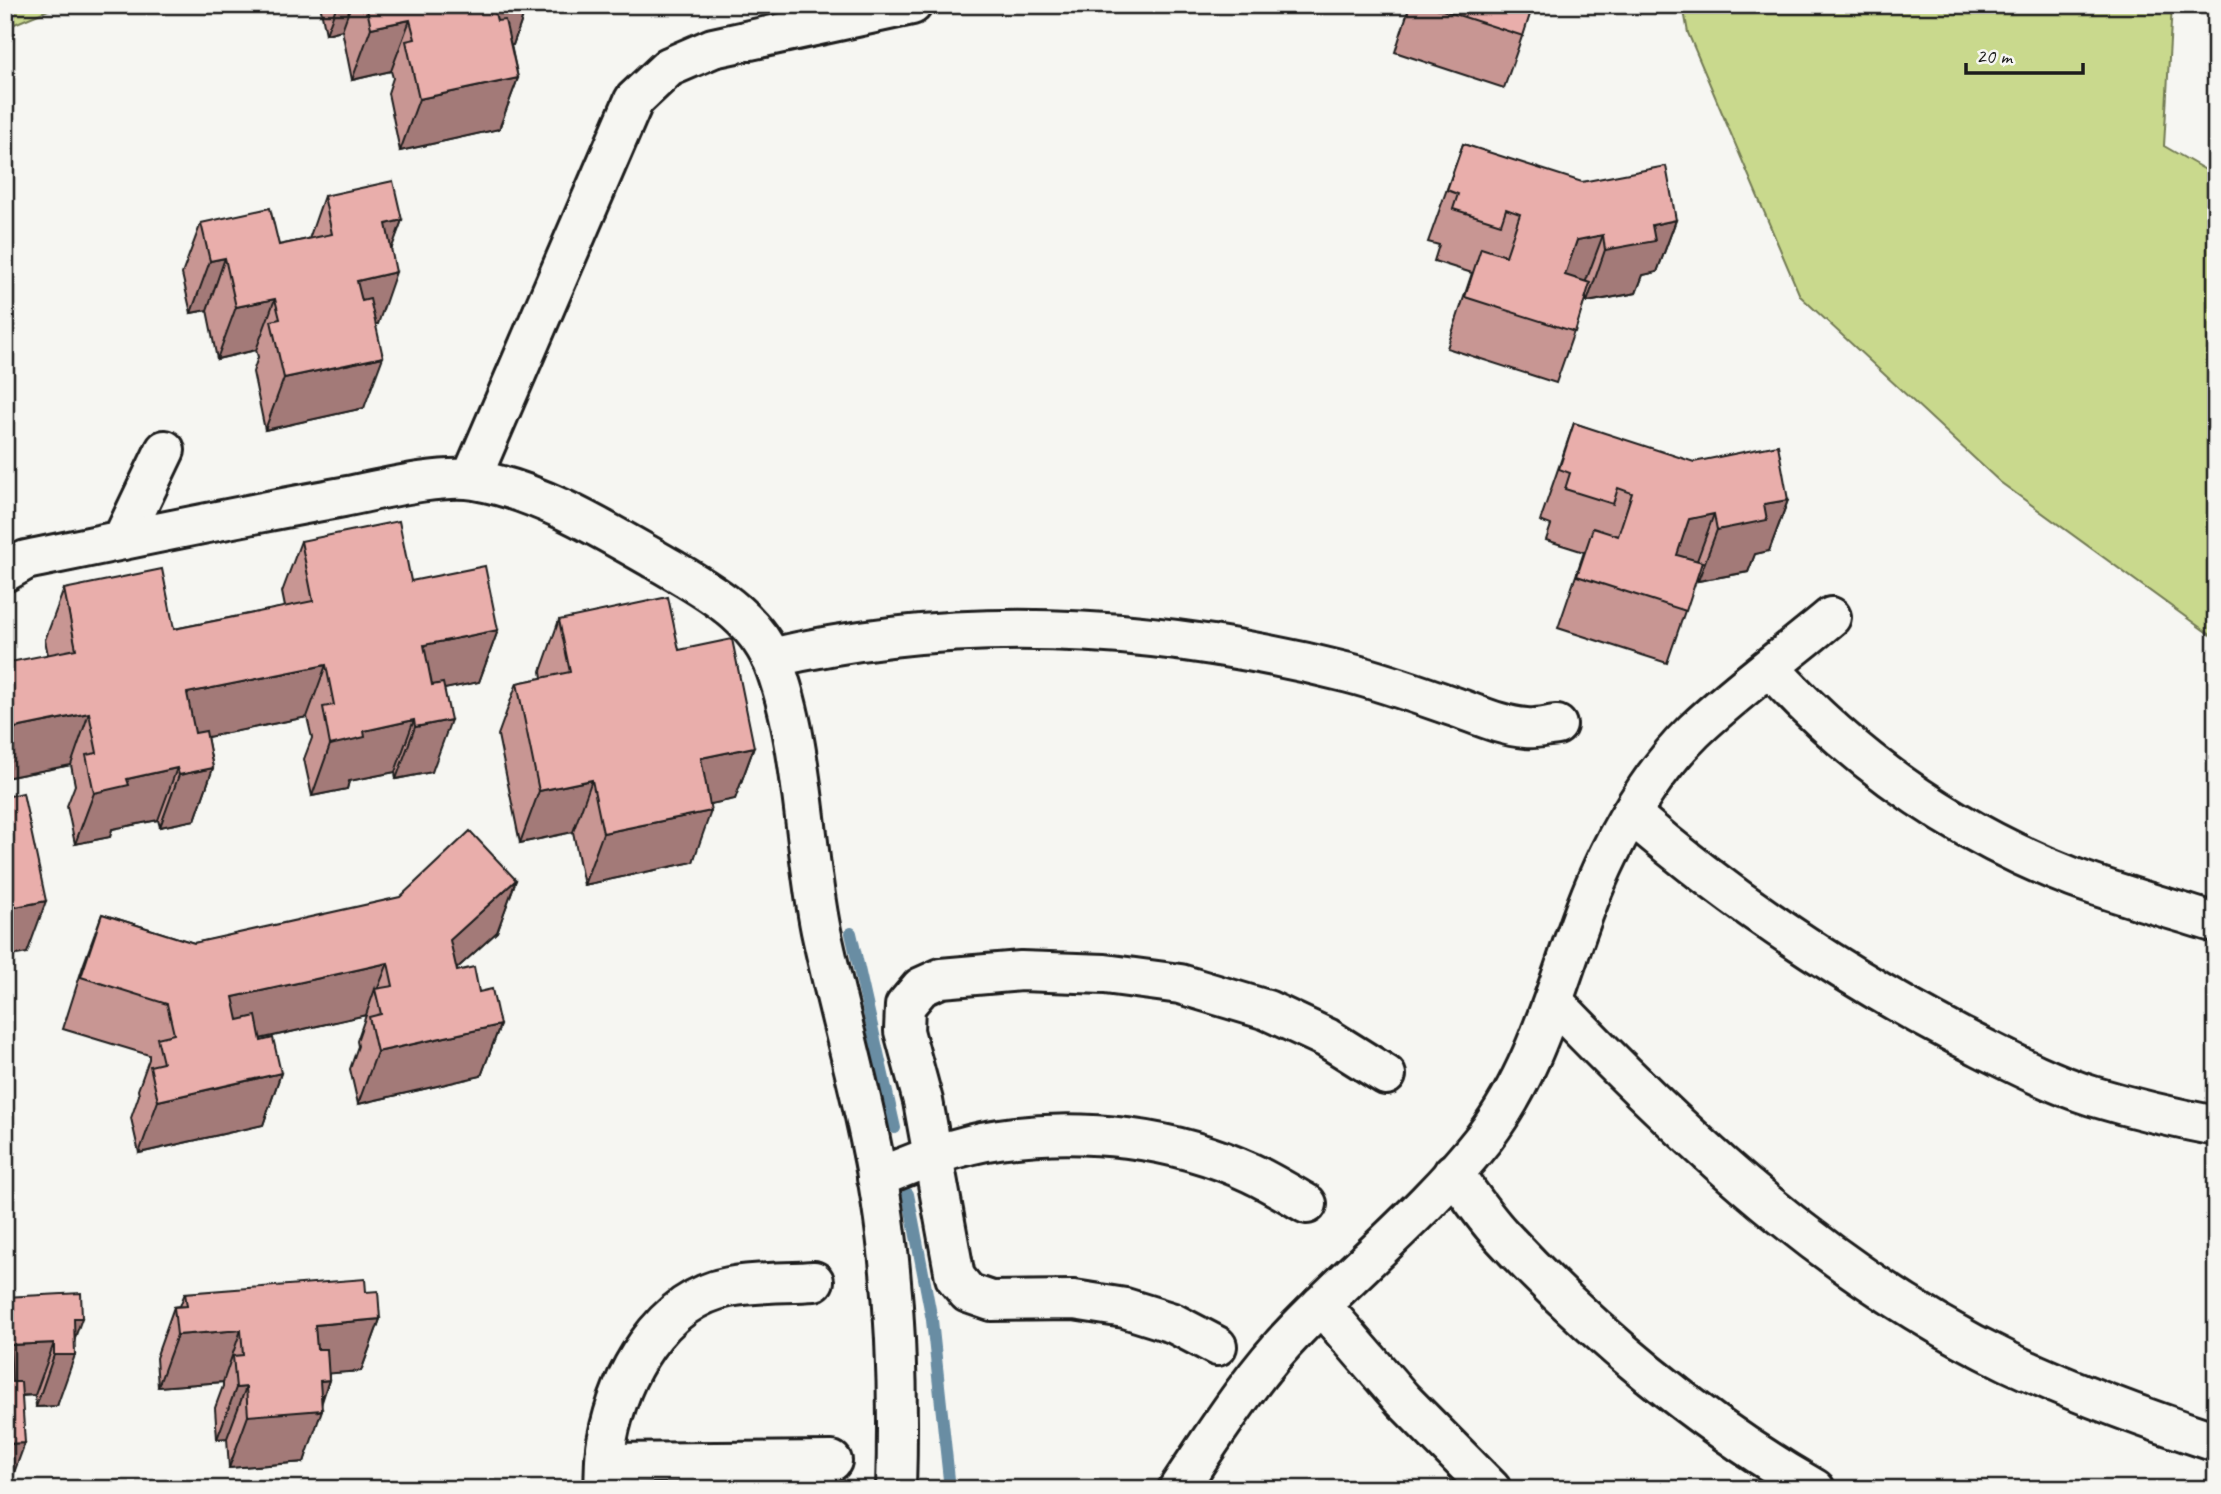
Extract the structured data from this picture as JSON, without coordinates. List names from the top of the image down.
{
  "scale_bar": "20 m"
}
